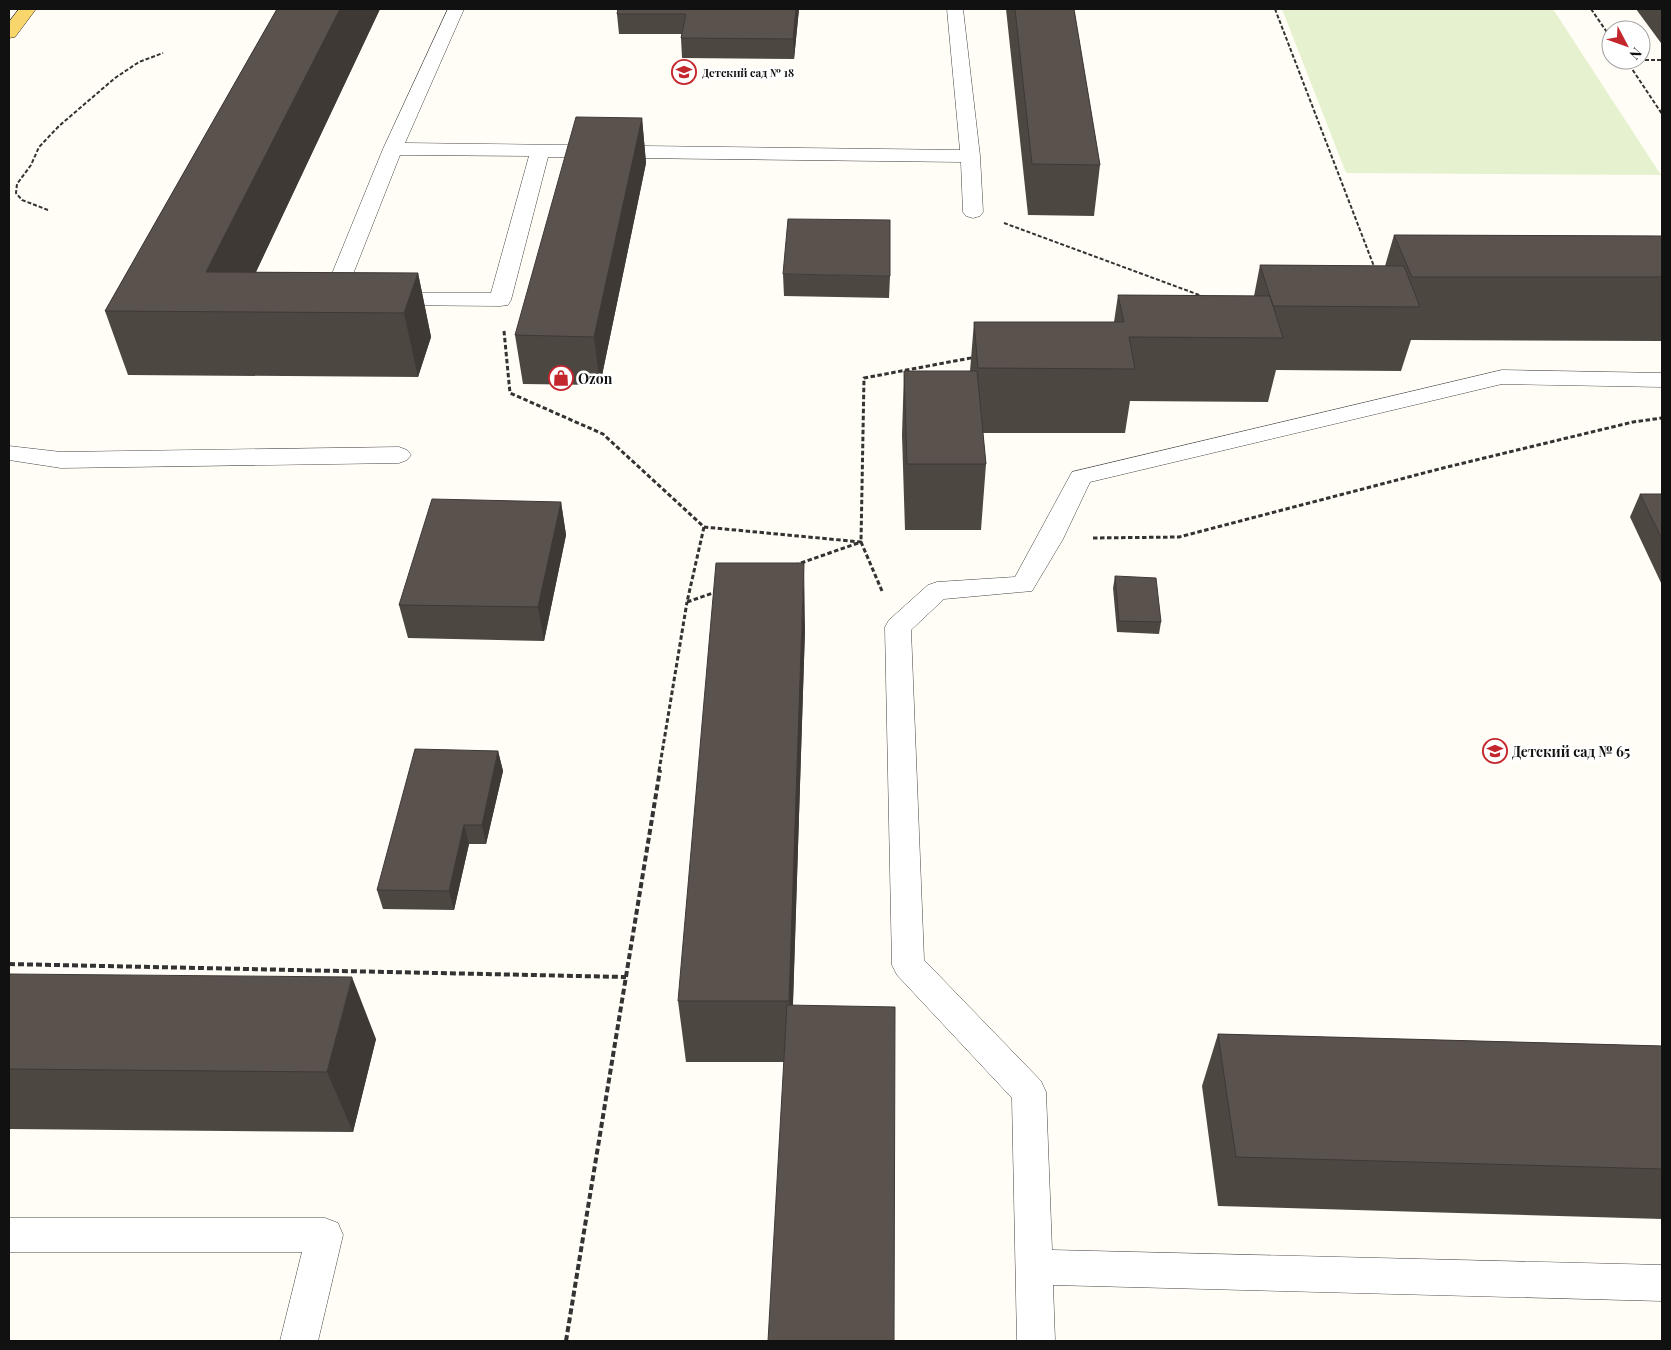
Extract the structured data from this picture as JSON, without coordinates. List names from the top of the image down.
{
  "places": {
    "school or university": ["Детский сад № 18", "Детский сад № 65"],
    "shop": ["Ozon"]
  },
  "north": "bottom right"
}
